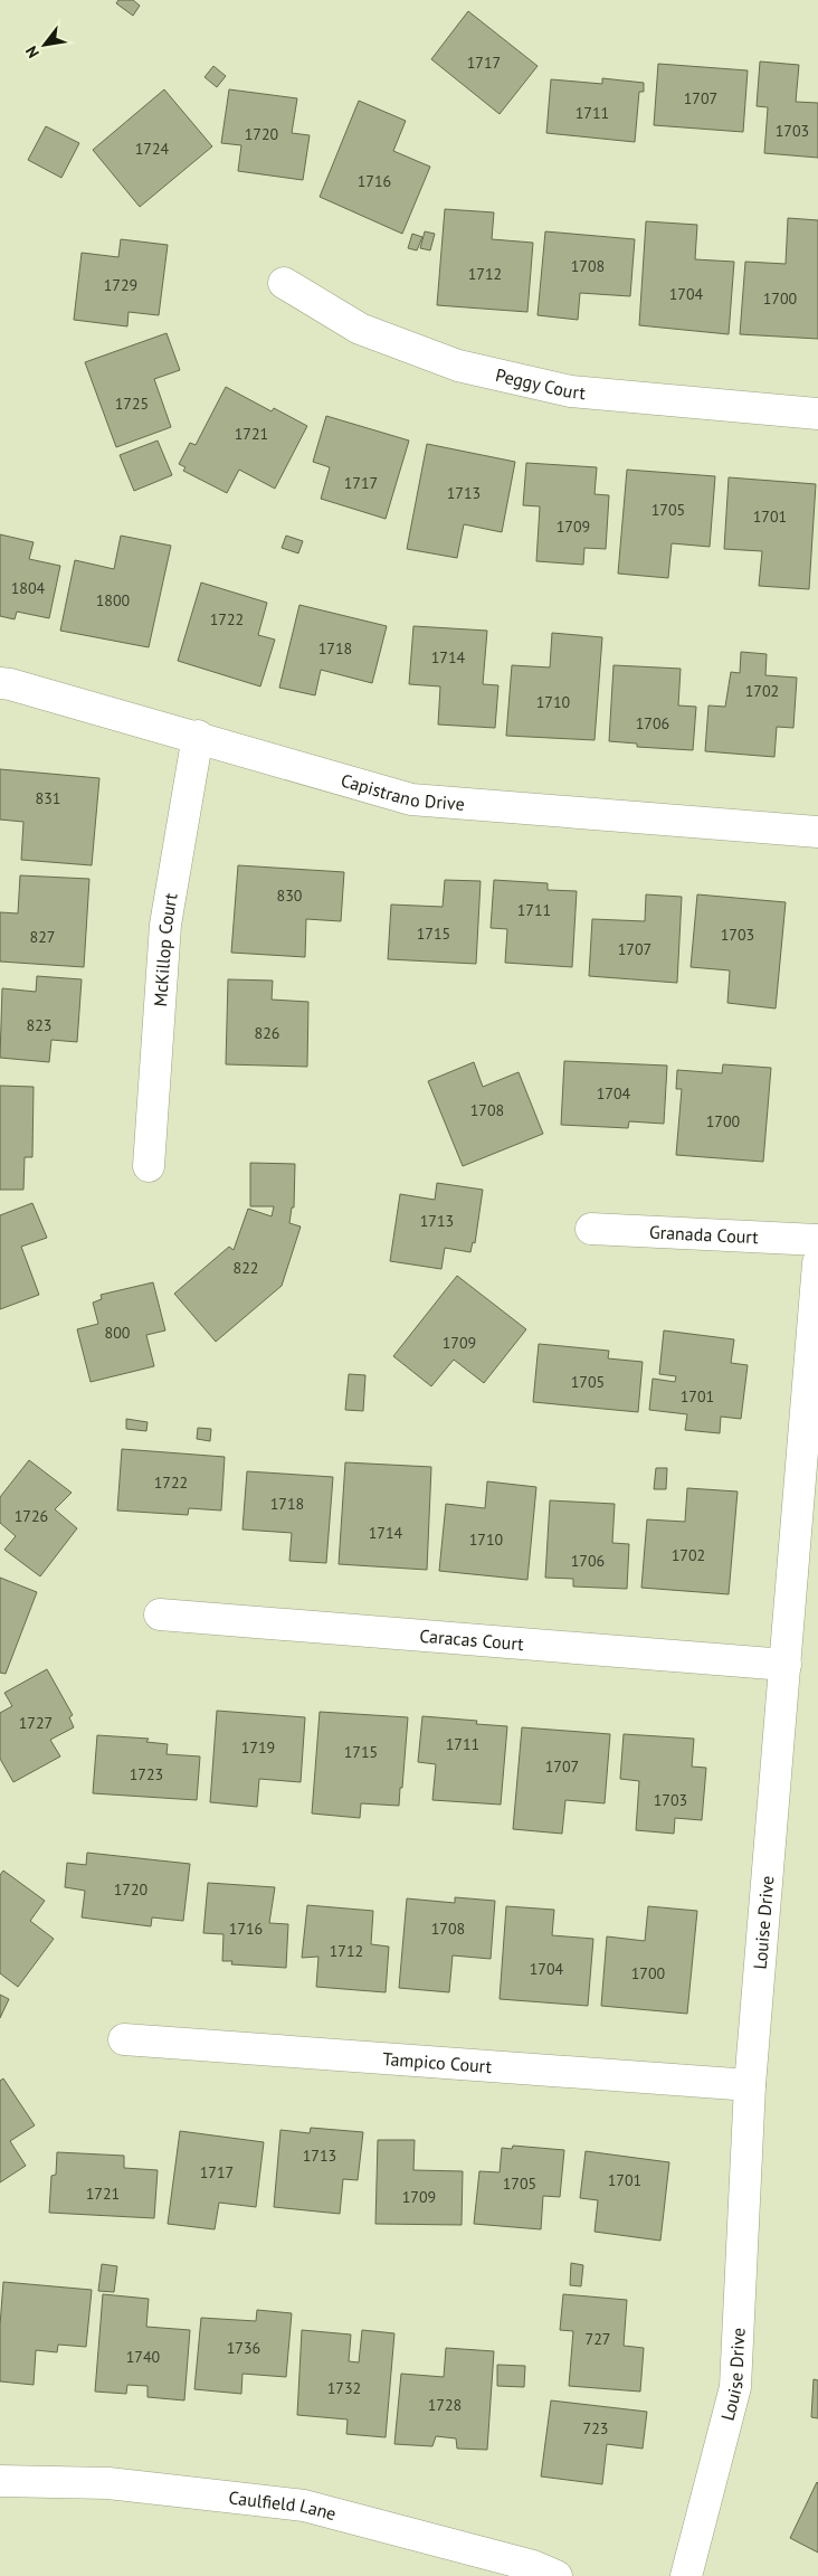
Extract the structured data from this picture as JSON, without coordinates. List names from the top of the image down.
{
  "streets": {
    "street": [
      "Peggy Court",
      "Capistrano Drive",
      "McKillop Court",
      "Granada Court",
      "Caracas Court",
      "Louise Drive",
      "Tampico Court",
      "Caulfield Lane"
    ]
  },
  "crossings": [
    ["Capistrano Drive", "McKillop Court"],
    ["Caracas Court", "Louise Drive"],
    ["Louise Drive", "Tampico Court"]
  ],
  "house_numbers": [
    "1717",
    "1707",
    "1711",
    "1703",
    "1720",
    "1724",
    "1716",
    "1708",
    "1712",
    "1729",
    "1704",
    "1700",
    "1725",
    "1721",
    "1717",
    "1713",
    "1705",
    "1701",
    "1709",
    "1804",
    "1800",
    "1722",
    "1718",
    "1714",
    "1702",
    "1710",
    "1706",
    "831",
    "830",
    "1711",
    "1715",
    "1703",
    "827",
    "1707",
    "823",
    "826",
    "1704",
    "1708",
    "1700",
    "1713",
    "822",
    "800",
    "1709",
    "1705",
    "1701",
    "1722",
    "1718",
    "1726",
    "1714",
    "1710",
    "1702",
    "1706",
    "1727",
    "1711",
    "1719",
    "1715",
    "1707",
    "1723",
    "1703",
    "1720",
    "1716",
    "1708",
    "1712",
    "1704",
    "1700",
    "1713",
    "1717",
    "1701",
    "1705",
    "1721",
    "1709",
    "727",
    "1736",
    "1740",
    "1732",
    "1728",
    "723"
  ],
  "north": "bottom left"
}
